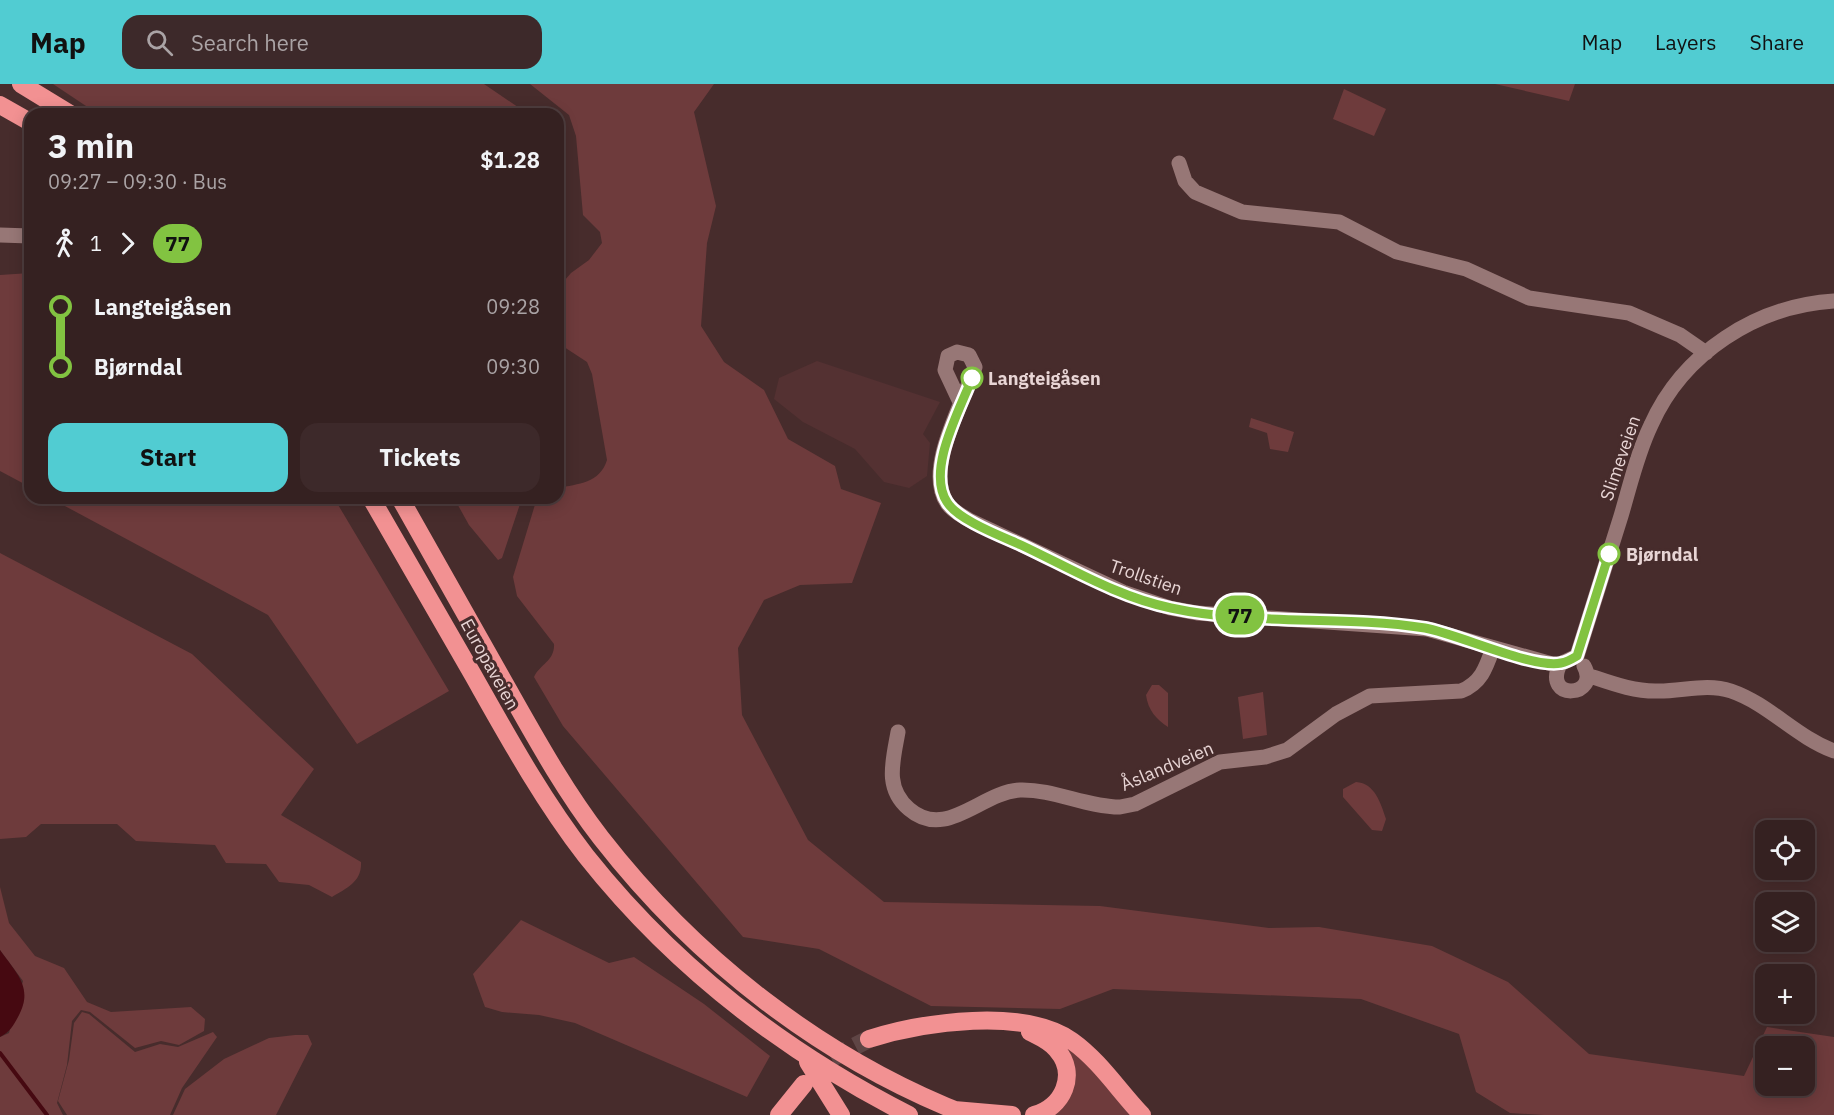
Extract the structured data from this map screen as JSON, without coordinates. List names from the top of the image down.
{
  "streets": {
    "highway": ["Europaveien"],
    "street": ["Slimeveien", "Trollstien", "Åslandveien"]
  },
  "crossings": [
    ["Slimeveien", "Trollstien"],
    ["Trollstien", "Åslandveien"]
  ],
  "places": ["Langteigåsen", "Bjørndal"],
  "lines": ["bus line 77"],
  "page": {
    "header": "Map",
    "search": "Search here",
    "nav": ["Map", "Layers", "Share"],
    "on_map": "77",
    "heading": ["3 min", "09:27 – 09:30 · Bus", "$1.28"],
    "legs": ["1", "77"],
    "list": [
      {
        "name": "Langteigåsen",
        "value": "09:28"
      },
      {
        "name": "Bjørndal",
        "value": "09:30"
      }
    ],
    "buttons": ["Start", "Tickets"],
    "map_buttons": ["+", "−"]
  }
}
